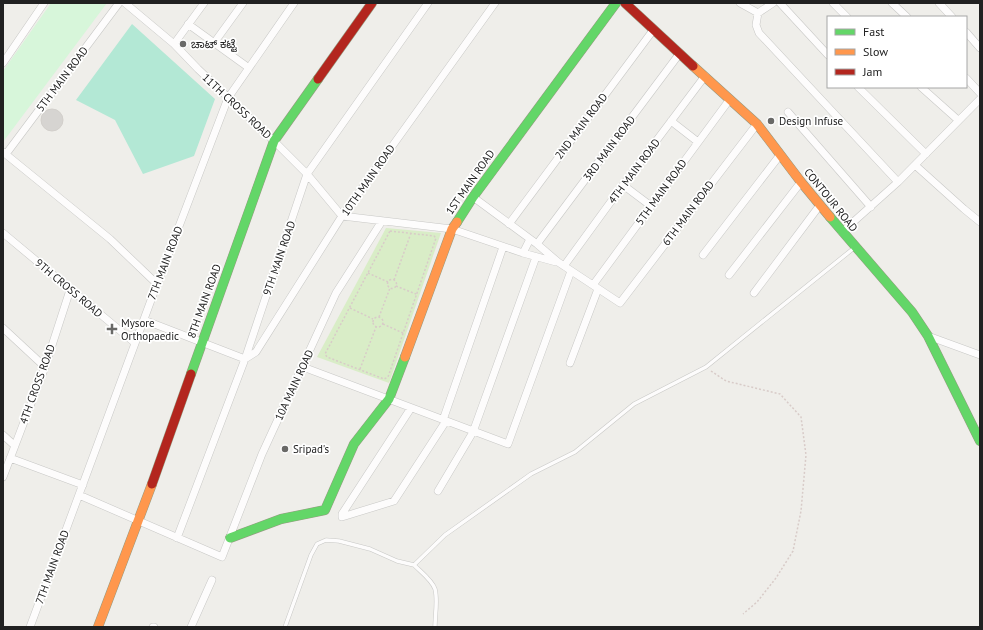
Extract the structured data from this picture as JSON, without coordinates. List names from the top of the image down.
{
  "streets": {
    "street": [
      "5TH MAIN ROAD",
      "11TH CROSS ROAD",
      "2ND MAIN ROAD",
      "3RD MAIN ROAD",
      "4TH MAIN ROAD",
      "10TH MAIN ROAD",
      "1ST MAIN ROAD",
      "CONTOUR ROAD",
      "6TH MAIN ROAD",
      "9TH MAIN ROAD",
      "7TH MAIN ROAD",
      "9TH CROSS ROAD",
      "8TH MAIN ROAD",
      "4TH CROSS ROAD",
      "10A MAIN ROAD"
    ]
  },
  "crossings": [
    ["5TH MAIN ROAD", "CONTOUR ROAD"],
    ["5TH MAIN ROAD", "6TH MAIN ROAD"],
    ["11TH CROSS ROAD", "10TH MAIN ROAD"],
    ["11TH CROSS ROAD", "9TH MAIN ROAD"],
    ["11TH CROSS ROAD", "7TH MAIN ROAD"],
    ["11TH CROSS ROAD", "8TH MAIN ROAD"],
    ["2ND MAIN ROAD", "CONTOUR ROAD"],
    ["3RD MAIN ROAD", "CONTOUR ROAD"],
    ["4TH MAIN ROAD", "CONTOUR ROAD"],
    ["10TH MAIN ROAD", "9TH MAIN ROAD"],
    ["1ST MAIN ROAD", "10A MAIN ROAD"],
    ["CONTOUR ROAD", "6TH MAIN ROAD"],
    ["9TH MAIN ROAD", "10A MAIN ROAD"],
    ["7TH MAIN ROAD", "9TH CROSS ROAD"],
    ["9TH CROSS ROAD", "4TH CROSS ROAD"]
  ],
  "places": {
    "other": ["ಚಾಟ್ ಕಟ್ಟೆ", "Design Infuse", "Sripad's"],
    "health": ["Mysore Orthopaedic"]
  },
  "legend": ["Fast", "Slow", "Jam"]
}
